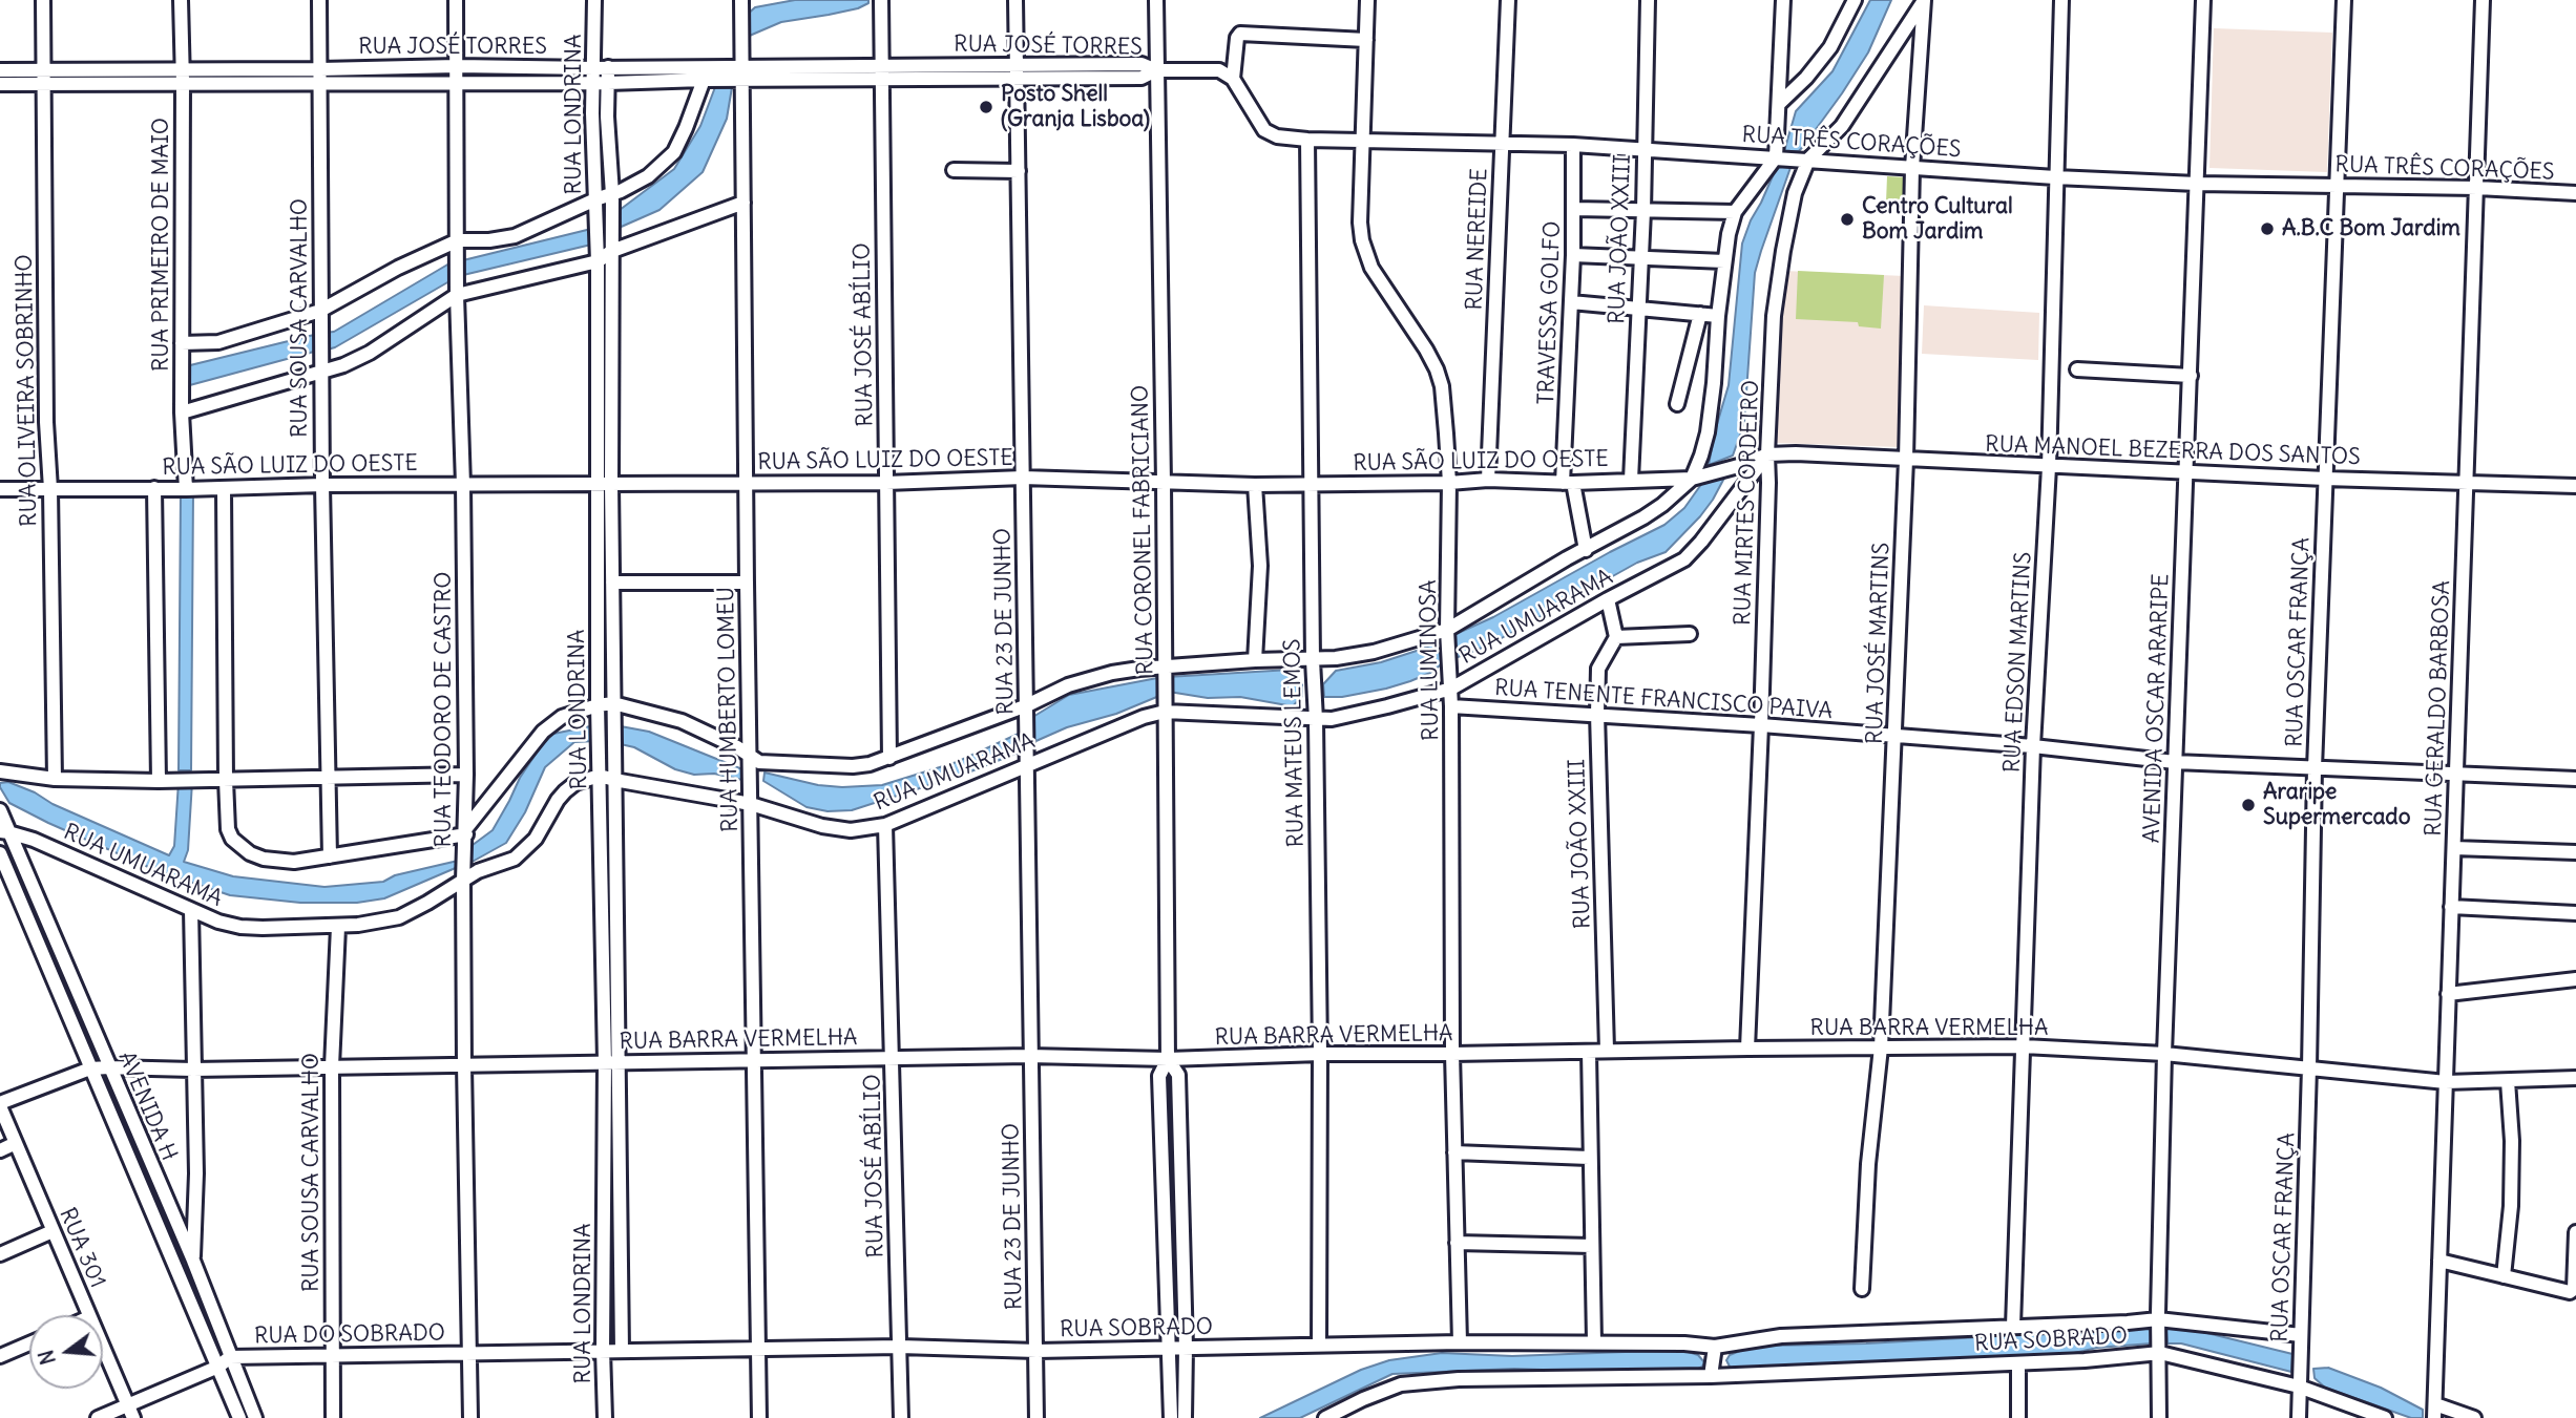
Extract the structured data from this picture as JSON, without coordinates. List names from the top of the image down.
{
  "streets": {
    "street": [
      "RUA JOSÉ TORRES",
      "RUA LONDRINA",
      "RUA TRÊS CORAÇÕES",
      "RUA NEREIDE",
      "RUA JOÃO XXIII",
      "RUA PRIMEIRO DE MAIO",
      "TRAVESSA GOLFO",
      "RUA SOUSA CARVALHO",
      "RUA JOSÉ ABÍLIO",
      "RUA OLIVEIRA SOBRINHO",
      "RUA MANOEL BEZERRA DOS SANTOS",
      "RUA SÃO LUIZ DO OESTE",
      "RUA MIRTES CORDEIRO",
      "RUA CORONEL FABRICIANO",
      "RUA UMUARAMA",
      "RUA 23 DE JUNHO",
      "RUA OSCAR FRANÇA",
      "RUA JOSÉ MARTINS",
      "RUA LUMINOSA",
      "RUA EDSON MARTINS",
      "RUA TENENTE FRANCISCO PAIVA",
      "AVENIDA OSCAR ARARIPE",
      "RUA GERALDO BARBOSA",
      "RUA TEODORO DE CASTRO",
      "RUA HUMBERTO LOMEU",
      "RUA MATEUS LEMOS",
      "RUA BARRA VERMELHA",
      "AVENIDA H",
      "RUA 301",
      "RUA SOBRADO",
      "RUA DO SOBRADO"
    ]
  },
  "crossings": [
    ["RUA JOSÉ TORRES", "RUA LONDRINA"],
    ["RUA JOSÉ TORRES", "RUA PRIMEIRO DE MAIO"],
    ["RUA JOSÉ TORRES", "RUA SOUSA CARVALHO"],
    ["RUA JOSÉ TORRES", "RUA JOSÉ ABÍLIO"],
    ["RUA JOSÉ TORRES", "RUA OLIVEIRA SOBRINHO"],
    ["RUA JOSÉ TORRES", "RUA CORONEL FABRICIANO"],
    ["RUA JOSÉ TORRES", "RUA 23 DE JUNHO"],
    ["RUA JOSÉ TORRES", "RUA TEODORO DE CASTRO"],
    ["RUA JOSÉ TORRES", "RUA HUMBERTO LOMEU"],
    ["RUA LONDRINA", "RUA SÃO LUIZ DO OESTE"],
    ["RUA LONDRINA", "RUA UMUARAMA"],
    ["RUA LONDRINA", "RUA BARRA VERMELHA"],
    ["RUA LONDRINA", "RUA SOBRADO"],
    ["RUA TRÊS CORAÇÕES", "RUA NEREIDE"],
    ["RUA TRÊS CORAÇÕES", "RUA JOÃO XXIII"],
    ["RUA TRÊS CORAÇÕES", "TRAVESSA GOLFO"],
    ["RUA TRÊS CORAÇÕES", "RUA MIRTES CORDEIRO"],
    ["RUA TRÊS CORAÇÕES", "RUA UMUARAMA"],
    ["RUA TRÊS CORAÇÕES", "RUA OSCAR FRANÇA"],
    ["RUA TRÊS CORAÇÕES", "RUA JOSÉ MARTINS"],
    ["RUA TRÊS CORAÇÕES", "RUA LUMINOSA"],
    ["RUA TRÊS CORAÇÕES", "RUA EDSON MARTINS"],
    ["RUA TRÊS CORAÇÕES", "AVENIDA OSCAR ARARIPE"],
    ["RUA TRÊS CORAÇÕES", "RUA GERALDO BARBOSA"],
    ["RUA TRÊS CORAÇÕES", "RUA MATEUS LEMOS"],
    ["RUA NEREIDE", "RUA SÃO LUIZ DO OESTE"],
    ["RUA JOÃO XXIII", "RUA SÃO LUIZ DO OESTE"],
    ["RUA JOÃO XXIII", "RUA TENENTE FRANCISCO PAIVA"],
    ["RUA JOÃO XXIII", "RUA BARRA VERMELHA"],
    ["RUA PRIMEIRO DE MAIO", "RUA SÃO LUIZ DO OESTE"],
    ["TRAVESSA GOLFO", "RUA SÃO LUIZ DO OESTE"],
    ["TRAVESSA GOLFO", "RUA UMUARAMA"],
    ["RUA SOUSA CARVALHO", "RUA SÃO LUIZ DO OESTE"],
    ["RUA SOUSA CARVALHO", "RUA UMUARAMA"],
    ["RUA SOUSA CARVALHO", "RUA BARRA VERMELHA"],
    ["RUA SOUSA CARVALHO", "RUA DO SOBRADO"],
    ["RUA JOSÉ ABÍLIO", "RUA SÃO LUIZ DO OESTE"],
    ["RUA JOSÉ ABÍLIO", "RUA UMUARAMA"],
    ["RUA JOSÉ ABÍLIO", "RUA BARRA VERMELHA"],
    ["RUA JOSÉ ABÍLIO", "RUA SOBRADO"],
    ["RUA OLIVEIRA SOBRINHO", "RUA SÃO LUIZ DO OESTE"],
    ["RUA MANOEL BEZERRA DOS SANTOS", "RUA SÃO LUIZ DO OESTE"],
    ["RUA MANOEL BEZERRA DOS SANTOS", "RUA MIRTES CORDEIRO"],
    ["RUA MANOEL BEZERRA DOS SANTOS", "RUA UMUARAMA"],
    ["RUA MANOEL BEZERRA DOS SANTOS", "RUA OSCAR FRANÇA"],
    ["RUA MANOEL BEZERRA DOS SANTOS", "RUA JOSÉ MARTINS"],
    ["RUA MANOEL BEZERRA DOS SANTOS", "RUA EDSON MARTINS"],
    ["RUA MANOEL BEZERRA DOS SANTOS", "AVENIDA OSCAR ARARIPE"],
    ["RUA MANOEL BEZERRA DOS SANTOS", "RUA GERALDO BARBOSA"],
    ["RUA SÃO LUIZ DO OESTE", "RUA MIRTES CORDEIRO"],
    ["RUA SÃO LUIZ DO OESTE", "RUA CORONEL FABRICIANO"],
    ["RUA SÃO LUIZ DO OESTE", "RUA UMUARAMA"],
    ["RUA SÃO LUIZ DO OESTE", "RUA 23 DE JUNHO"],
    ["RUA SÃO LUIZ DO OESTE", "RUA LUMINOSA"],
    ["RUA SÃO LUIZ DO OESTE", "RUA TEODORO DE CASTRO"],
    ["RUA SÃO LUIZ DO OESTE", "RUA HUMBERTO LOMEU"],
    ["RUA SÃO LUIZ DO OESTE", "RUA MATEUS LEMOS"],
    ["RUA MIRTES CORDEIRO", "RUA UMUARAMA"],
    ["RUA MIRTES CORDEIRO", "RUA JOSÉ MARTINS"],
    ["RUA MIRTES CORDEIRO", "RUA TENENTE FRANCISCO PAIVA"],
    ["RUA MIRTES CORDEIRO", "RUA BARRA VERMELHA"],
    ["RUA CORONEL FABRICIANO", "RUA UMUARAMA"],
    ["RUA CORONEL FABRICIANO", "RUA BARRA VERMELHA"],
    ["RUA CORONEL FABRICIANO", "RUA SOBRADO"],
    ["RUA UMUARAMA", "RUA 23 DE JUNHO"],
    ["RUA UMUARAMA", "RUA LUMINOSA"],
    ["RUA UMUARAMA", "RUA TEODORO DE CASTRO"],
    ["RUA UMUARAMA", "RUA HUMBERTO LOMEU"],
    ["RUA UMUARAMA", "RUA MATEUS LEMOS"],
    ["RUA UMUARAMA", "AVENIDA H"],
    ["RUA 23 DE JUNHO", "RUA BARRA VERMELHA"],
    ["RUA 23 DE JUNHO", "RUA SOBRADO"],
    ["RUA OSCAR FRANÇA", "RUA TENENTE FRANCISCO PAIVA"],
    ["RUA OSCAR FRANÇA", "RUA BARRA VERMELHA"],
    ["RUA OSCAR FRANÇA", "RUA SOBRADO"],
    ["RUA JOSÉ MARTINS", "RUA TENENTE FRANCISCO PAIVA"],
    ["RUA JOSÉ MARTINS", "RUA BARRA VERMELHA"],
    ["RUA LUMINOSA", "RUA TENENTE FRANCISCO PAIVA"],
    ["RUA LUMINOSA", "RUA BARRA VERMELHA"],
    ["RUA LUMINOSA", "RUA SOBRADO"],
    ["RUA EDSON MARTINS", "RUA TENENTE FRANCISCO PAIVA"],
    ["RUA EDSON MARTINS", "RUA BARRA VERMELHA"],
    ["RUA EDSON MARTINS", "RUA SOBRADO"],
    ["RUA TENENTE FRANCISCO PAIVA", "AVENIDA OSCAR ARARIPE"],
    ["RUA TENENTE FRANCISCO PAIVA", "RUA GERALDO BARBOSA"],
    ["AVENIDA OSCAR ARARIPE", "RUA BARRA VERMELHA"],
    ["AVENIDA OSCAR ARARIPE", "RUA SOBRADO"],
    ["RUA GERALDO BARBOSA", "RUA BARRA VERMELHA"],
    ["RUA TEODORO DE CASTRO", "RUA BARRA VERMELHA"],
    ["RUA TEODORO DE CASTRO", "RUA SOBRADO"],
    ["RUA TEODORO DE CASTRO", "RUA DO SOBRADO"],
    ["RUA HUMBERTO LOMEU", "RUA BARRA VERMELHA"],
    ["RUA HUMBERTO LOMEU", "RUA SOBRADO"],
    ["RUA MATEUS LEMOS", "RUA BARRA VERMELHA"],
    ["RUA MATEUS LEMOS", "RUA SOBRADO"],
    ["RUA BARRA VERMELHA", "AVENIDA H"],
    ["RUA BARRA VERMELHA", "RUA 301"],
    ["AVENIDA H", "RUA DO SOBRADO"],
    ["RUA SOBRADO", "RUA DO SOBRADO"]
  ],
  "places": [
    "Posto Shell (Granja Lisboa)",
    "Centro Cultural Bom Jardim",
    "A.B.C Bom Jardim",
    "Araripe Supermercado"
  ],
  "north": "left"
}
